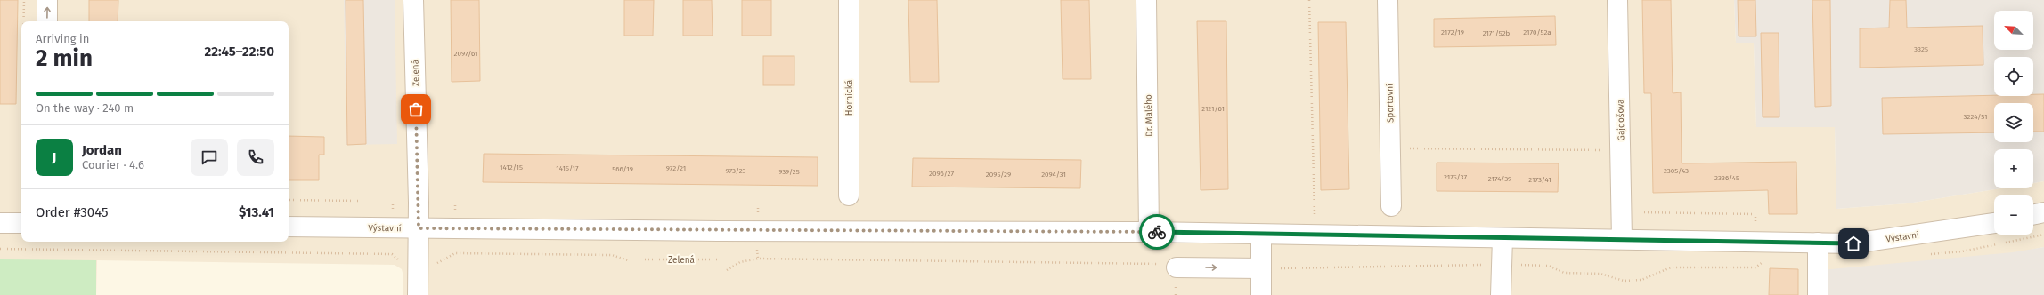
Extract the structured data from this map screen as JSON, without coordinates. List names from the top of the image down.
{
  "streets": {
    "street": [
      "Zelená",
      "Hornická",
      "Sportovní",
      "Dr. Malého",
      "Gajdošova",
      "Výstavní"
    ]
  },
  "crossings": [
    ["Zelená", "Výstavní"],
    ["Dr. Malého", "Výstavní"],
    ["Gajdošova", "Výstavní"]
  ],
  "house_numbers": [
    "2172/19",
    "2170/52a",
    "2171/52b",
    "3325",
    "2097/61",
    "2121/61",
    "3224/51",
    "1412/15",
    "1415/17",
    "972/21",
    "566/19",
    "973/23",
    "2305/43",
    "939/25",
    "2096/27",
    "2095/29",
    "2094/31",
    "2175/37",
    "2336/45",
    "2174/39",
    "2173/41"
  ],
  "north": "top left",
  "page": {
    "map_buttons": ["+", "−"],
    "heading": ["2 min", "Arriving in", "22:45–22:50"],
    "panel": [
      "Jordan",
      "Courier · 4.6",
      "Order #3045",
      "$13.41"
    ],
    "bar": "On the way · 240 m",
    "round": "J"
  }
}
